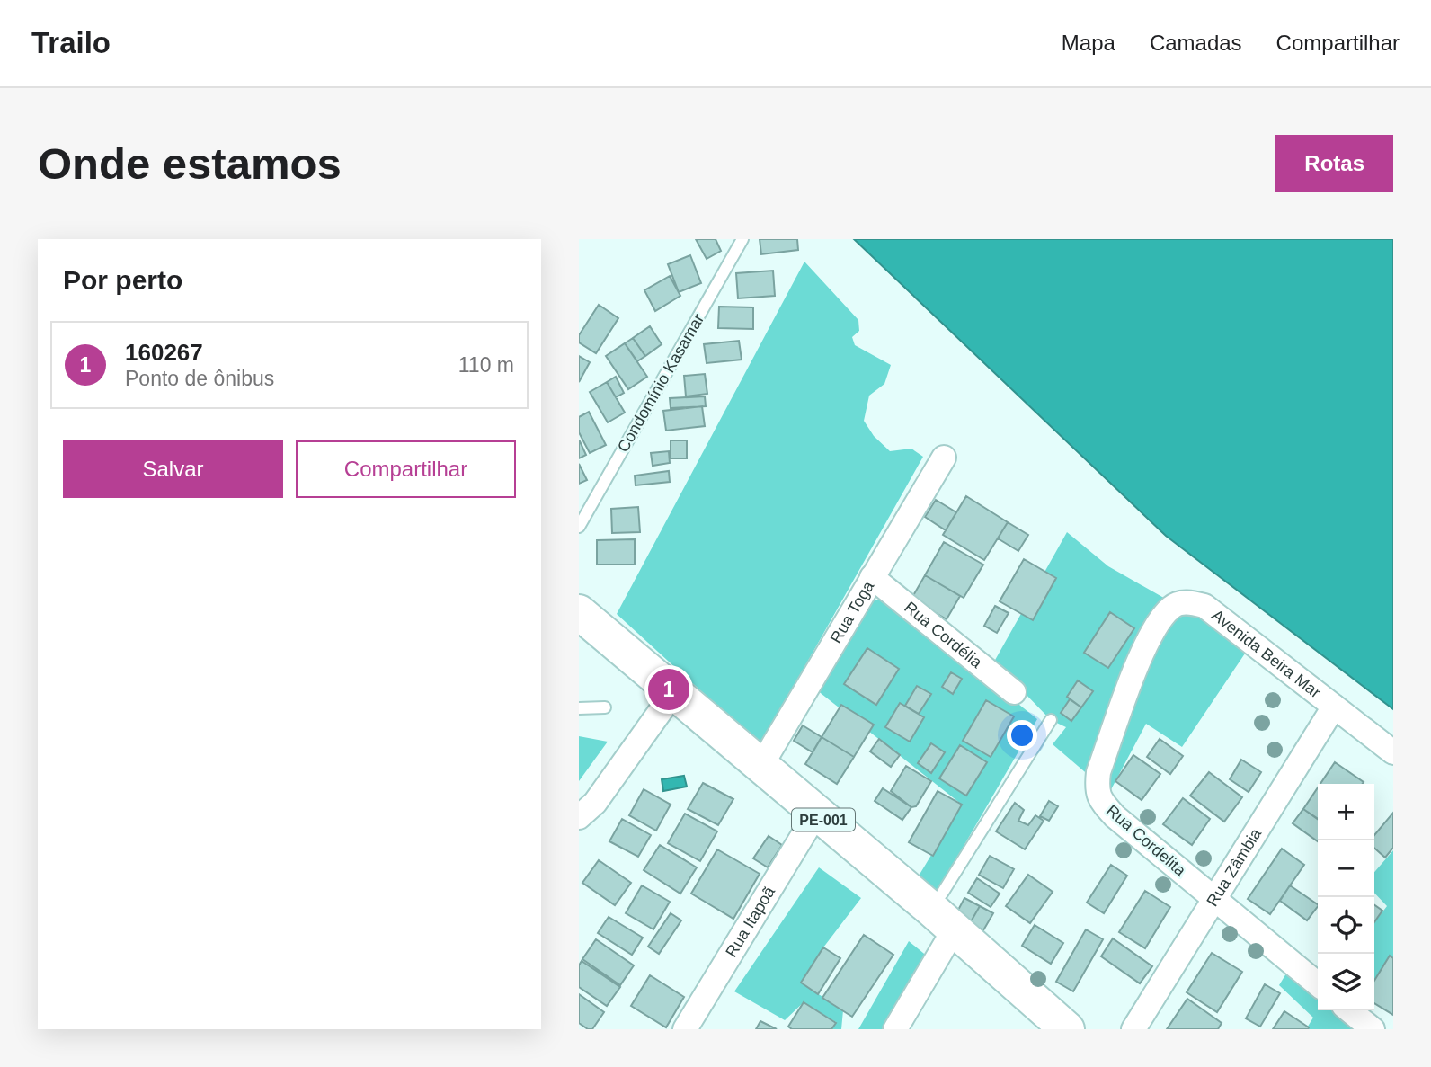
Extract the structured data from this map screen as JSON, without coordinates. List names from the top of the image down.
{
  "streets": {
    "main road": ["PE-001"],
    "street": [
      "Rua Toga",
      "Rua Cordélia",
      "Avenida Beira Mar",
      "Rua Cordelita",
      "Rua Zâmbia",
      "Rua Itapoã"
    ],
    "lane": ["Condomínio Kasamar"]
  },
  "crossings": [
    ["Rua Toga", "Rua Cordélia"],
    ["Rua Toga", "PE-001"],
    ["Avenida Beira Mar", "Rua Cordelita"],
    ["Avenida Beira Mar", "Rua Zâmbia"],
    ["PE-001", "Rua Itapoã"],
    ["Rua Cordelita", "Rua Zâmbia"]
  ],
  "page": {
    "header": "Trailo",
    "nav": ["Mapa", "Camadas", "Compartilhar"],
    "buttons": [
      "Rotas",
      ["Salvar", "Compartilhar"]
    ],
    "title": "Onde estamos",
    "heading": "Por perto",
    "list": [
      {
        "mark": "1",
        "name": "160267",
        "note": "Ponto de ônibus",
        "value": "110 m"
      }
    ],
    "pins": "1",
    "map_buttons": ["+", "−"]
  }
}
